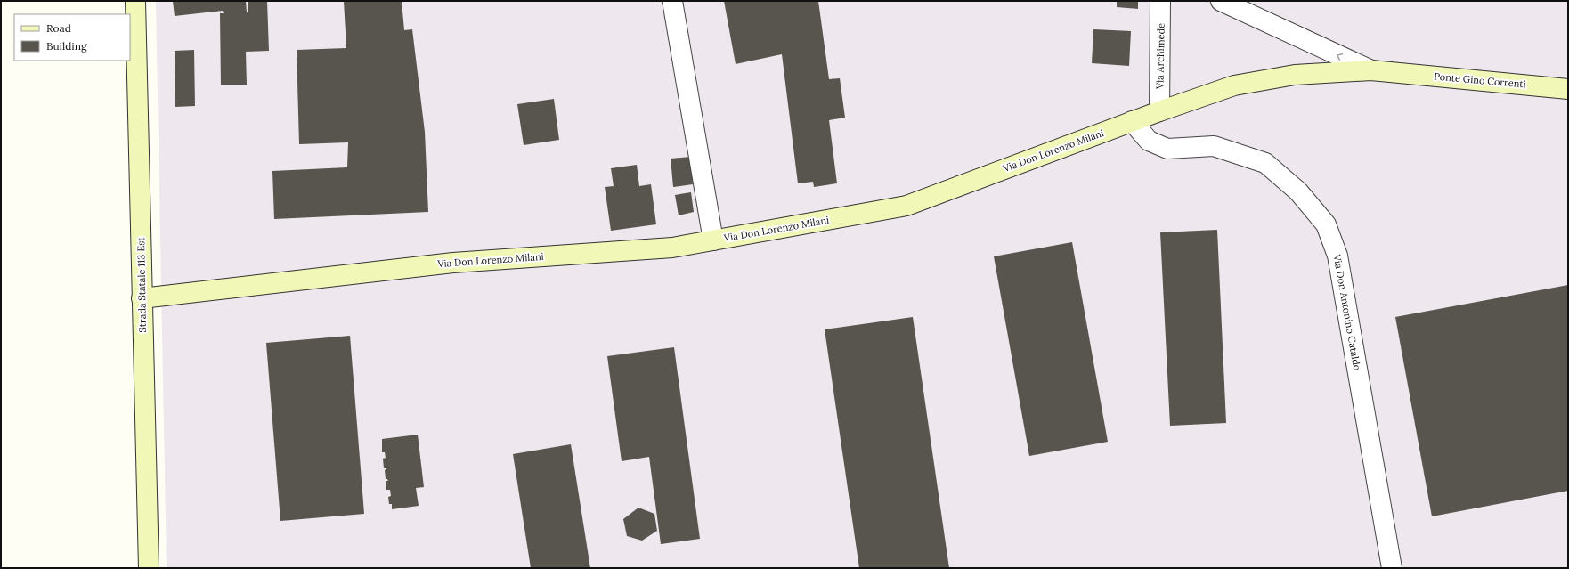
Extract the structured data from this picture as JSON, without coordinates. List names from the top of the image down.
{
  "streets": {
    "street": [
      "Via Archimede",
      "Ponte Gino Correnti",
      "Via Don Lorenzo Milani",
      "Strada Statale 113 Est",
      "Via Don Antonino Cataldo"
    ]
  },
  "crossings": [
    ["Via Archimede", "Via Don Lorenzo Milani"],
    ["Ponte Gino Correnti", "Via Don Lorenzo Milani"],
    ["Via Don Lorenzo Milani", "Strada Statale 113 Est"],
    ["Via Don Lorenzo Milani", "Via Don Antonino Cataldo"]
  ],
  "legend": ["Road", "Building"]
}
